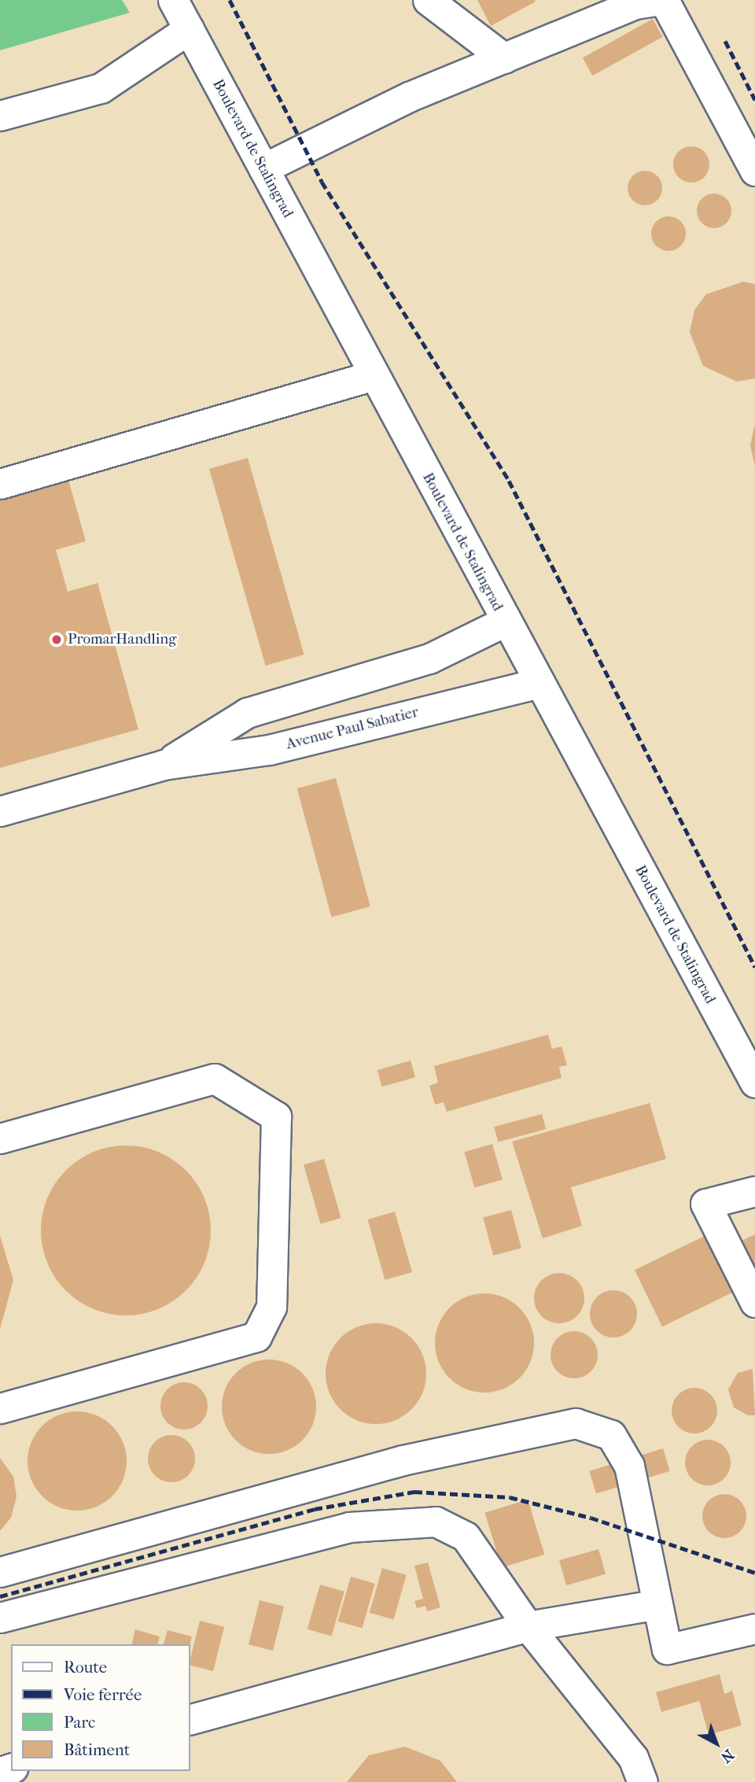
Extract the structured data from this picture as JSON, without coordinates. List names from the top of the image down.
{
  "streets": {
    "street": ["Boulevard de Stalingrad", "Avenue Paul Sabatier"]
  },
  "crossings": [
    ["Boulevard de Stalingrad", "Avenue Paul Sabatier"]
  ],
  "places": ["PromarHandling"],
  "legend": [
    "Route",
    "Voie ferrée",
    "Parc",
    "Bâtiment"
  ],
  "north": "bottom right"
}
